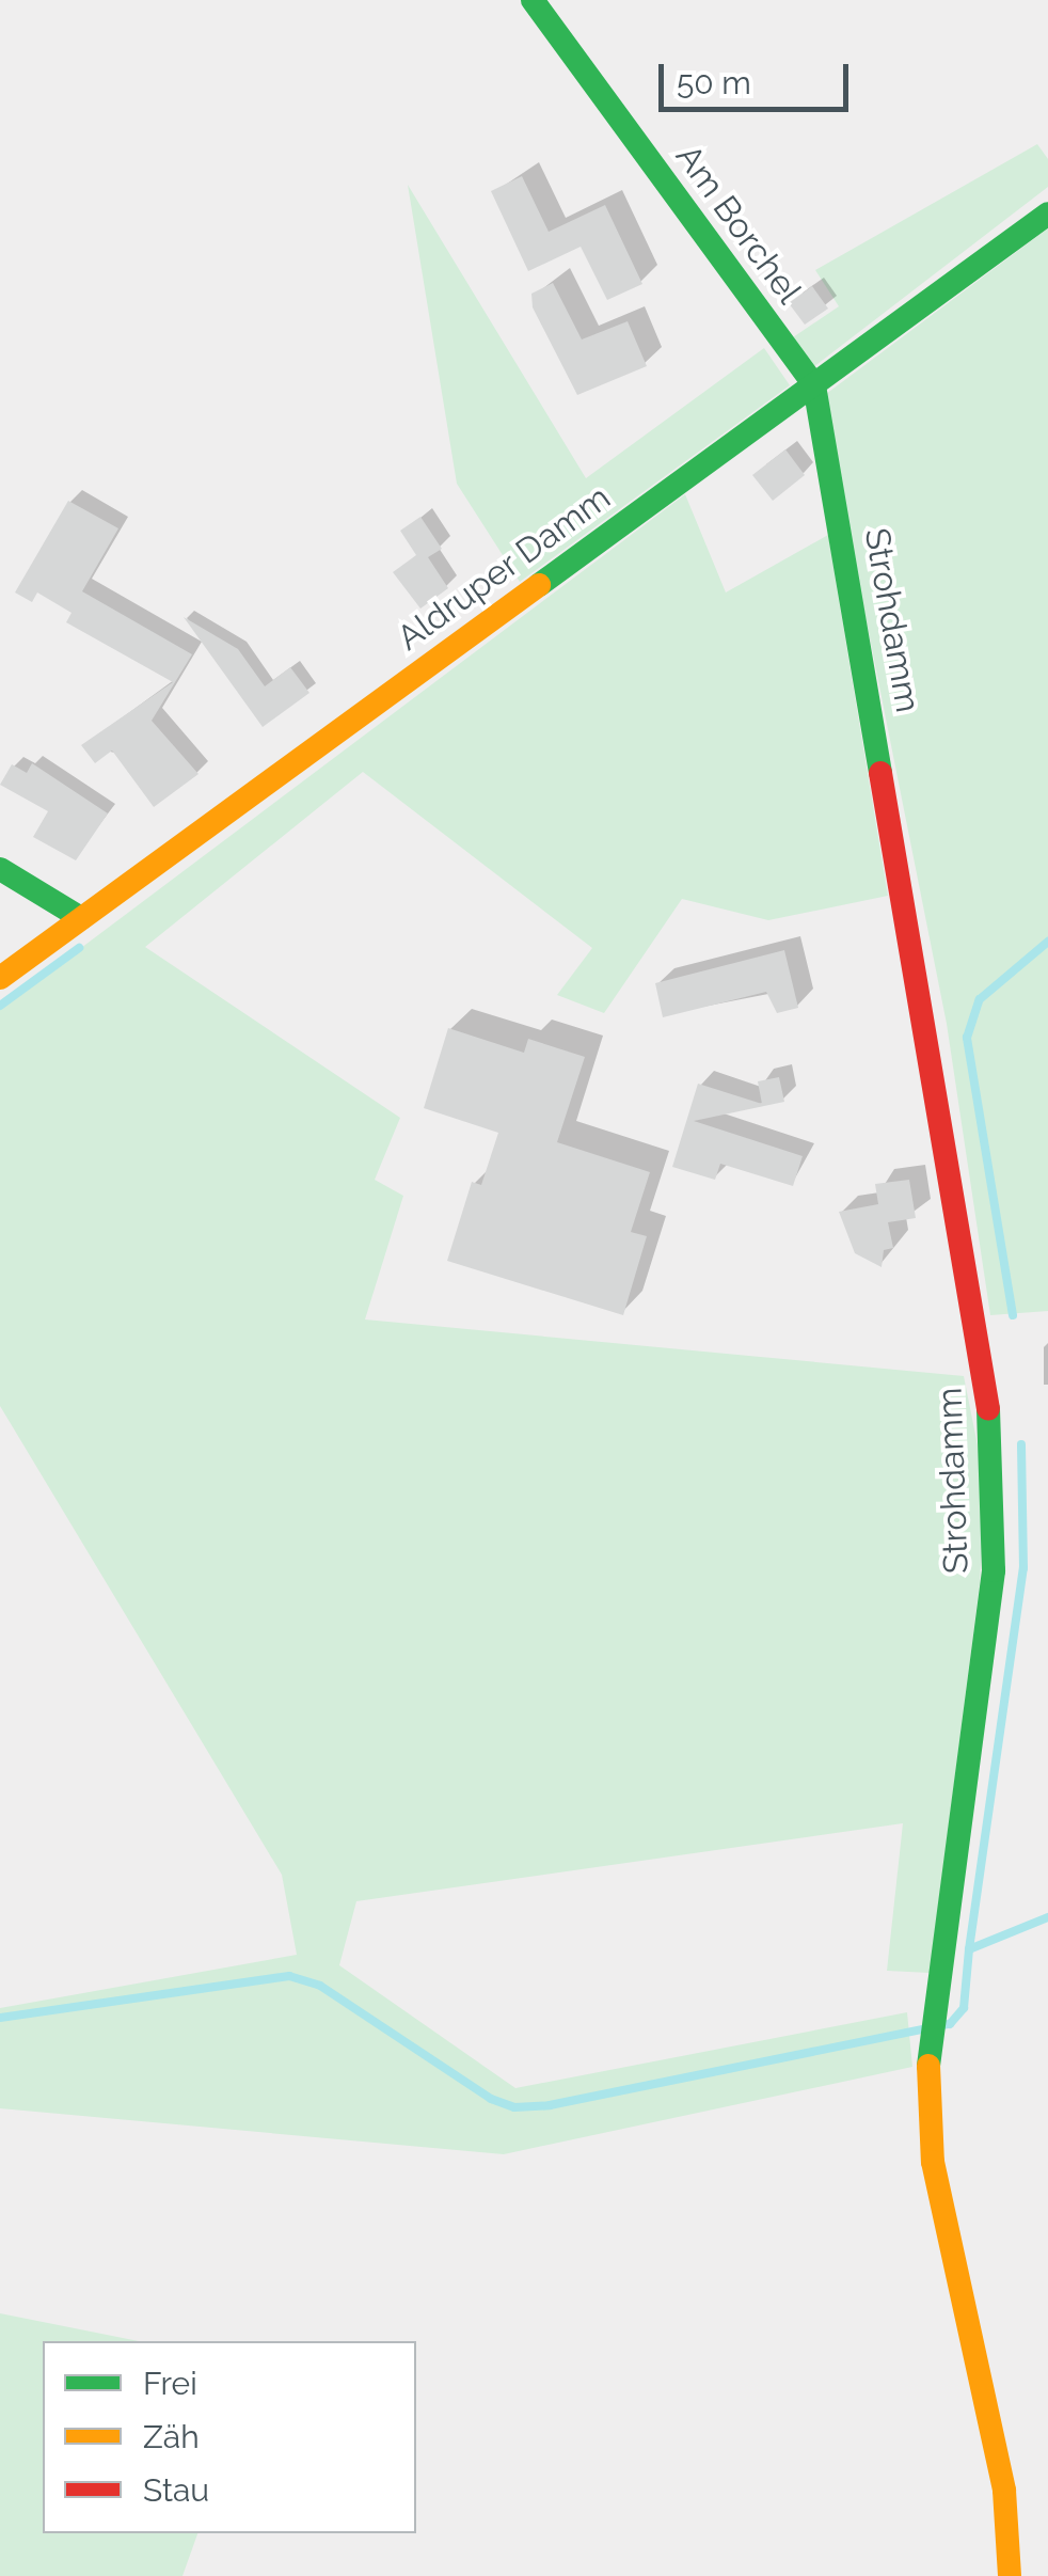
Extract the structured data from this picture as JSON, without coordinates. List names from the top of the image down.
{
  "streets": {
    "street": ["Am Borchel", "Aldruper Damm", "Strohdamm"]
  },
  "crossings": [
    ["Am Borchel", "Aldruper Damm"],
    ["Am Borchel", "Strohdamm"],
    ["Aldruper Damm", "Strohdamm"]
  ],
  "legend": ["Frei", "Zäh", "Stau"],
  "scale_bar": "50 m"
}
